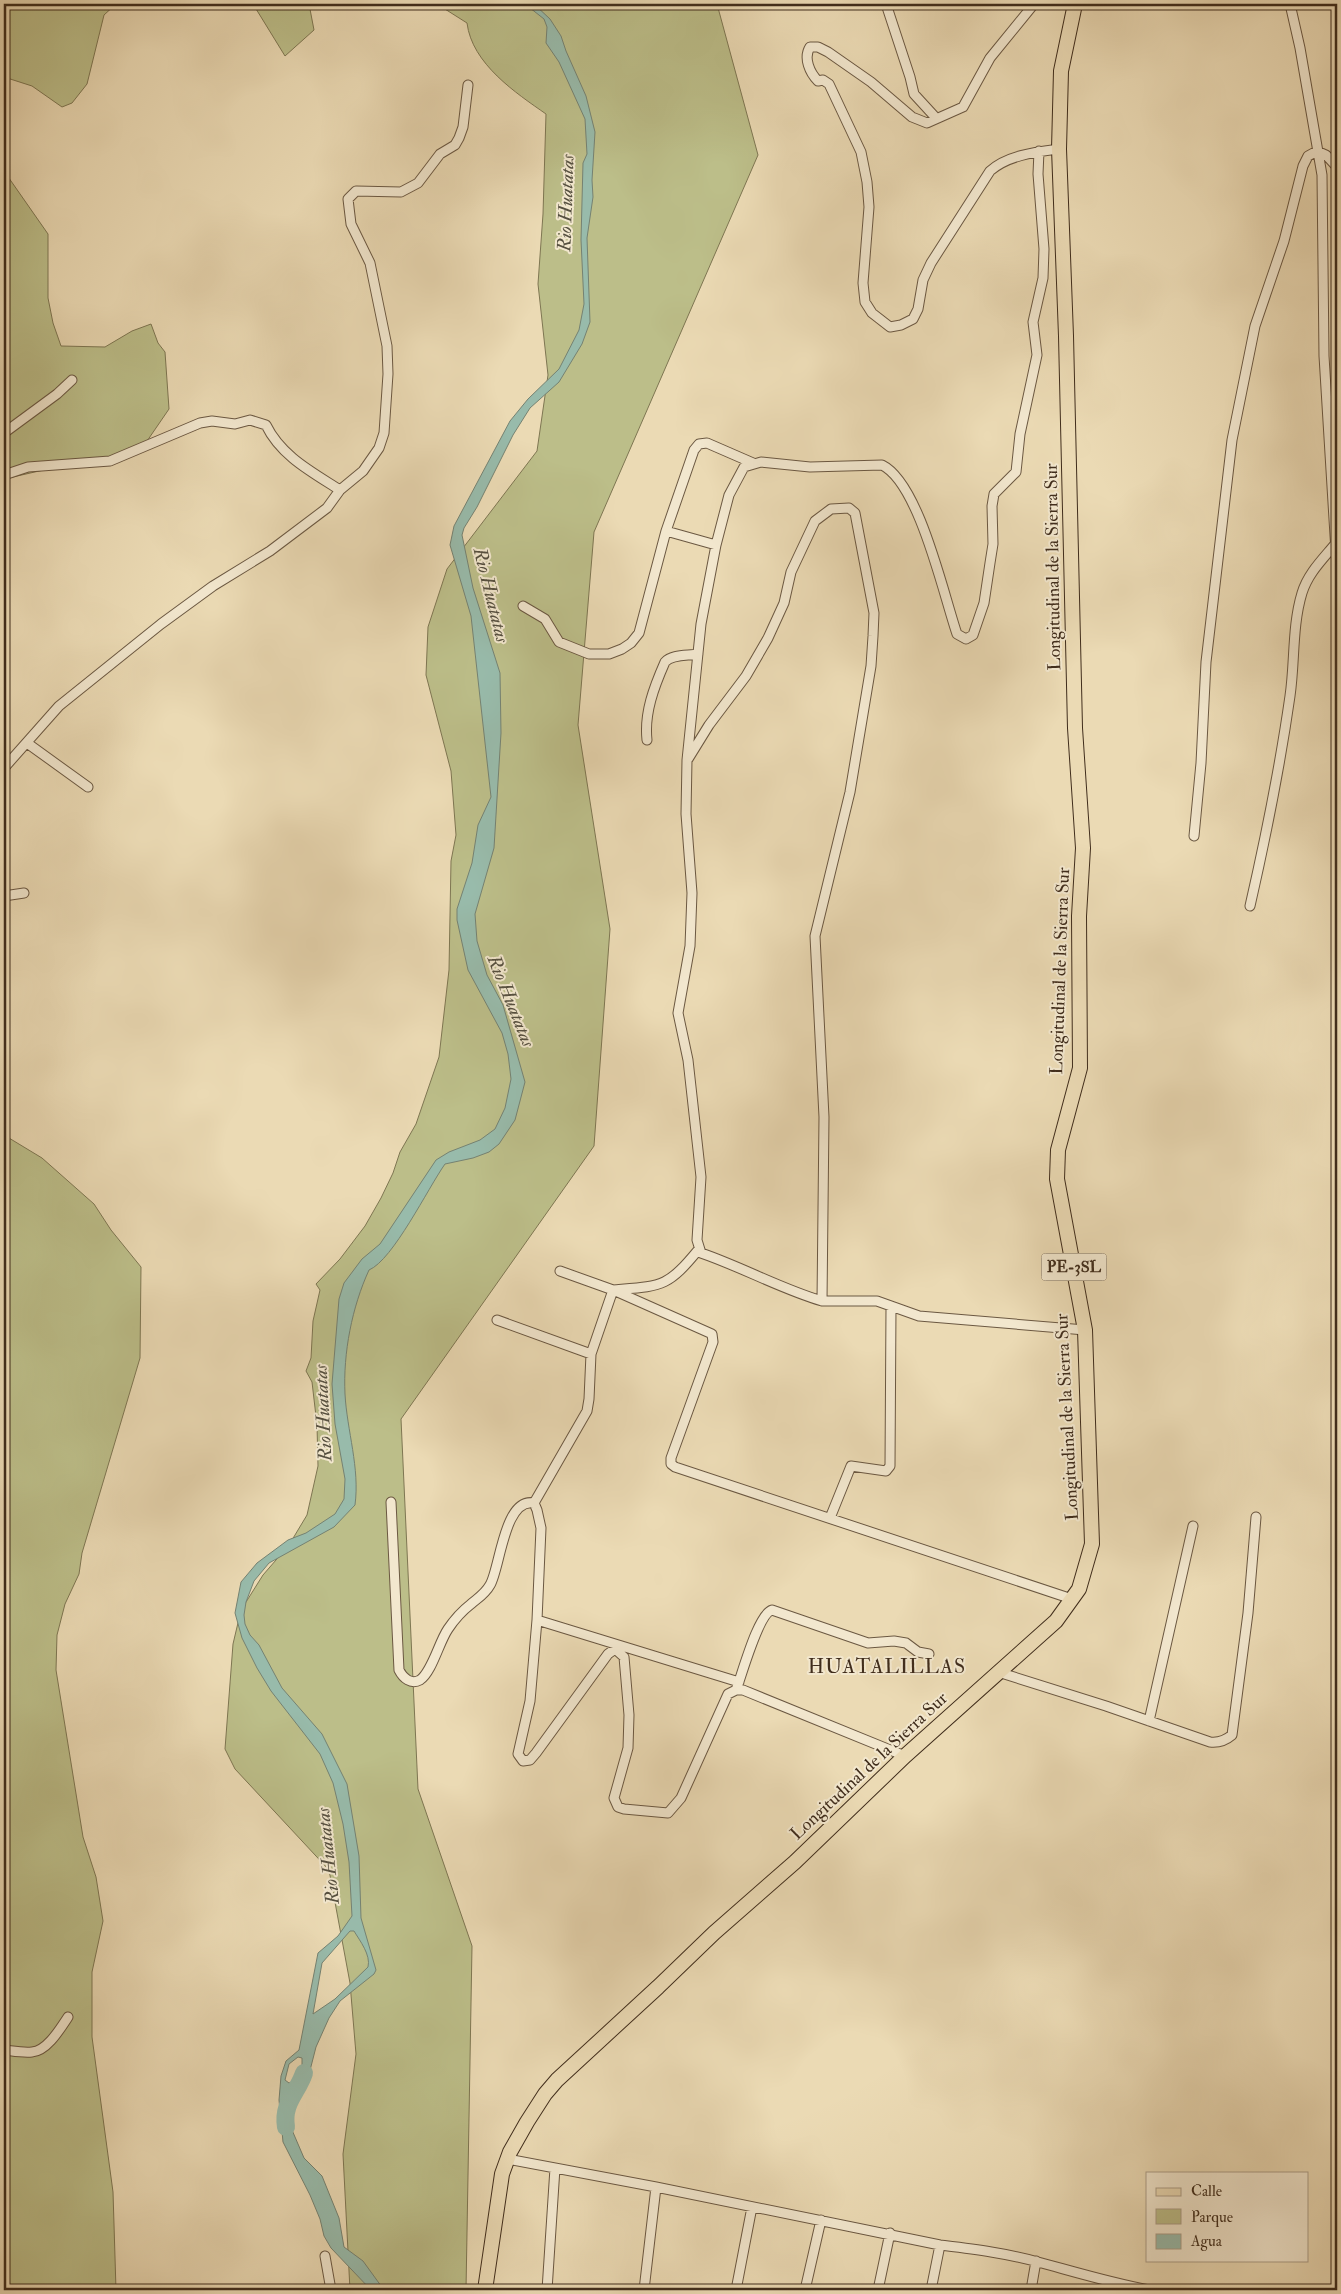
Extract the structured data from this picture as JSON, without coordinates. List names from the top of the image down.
{
  "streets": {
    "main road": ["Longitudinal de la Sierra Sur", "PE-3SL"]
  },
  "districts": ["HUATALILLAS"],
  "water": ["Rio Huatatas"],
  "legend": ["Calle", "Parque", "Agua"]
}
